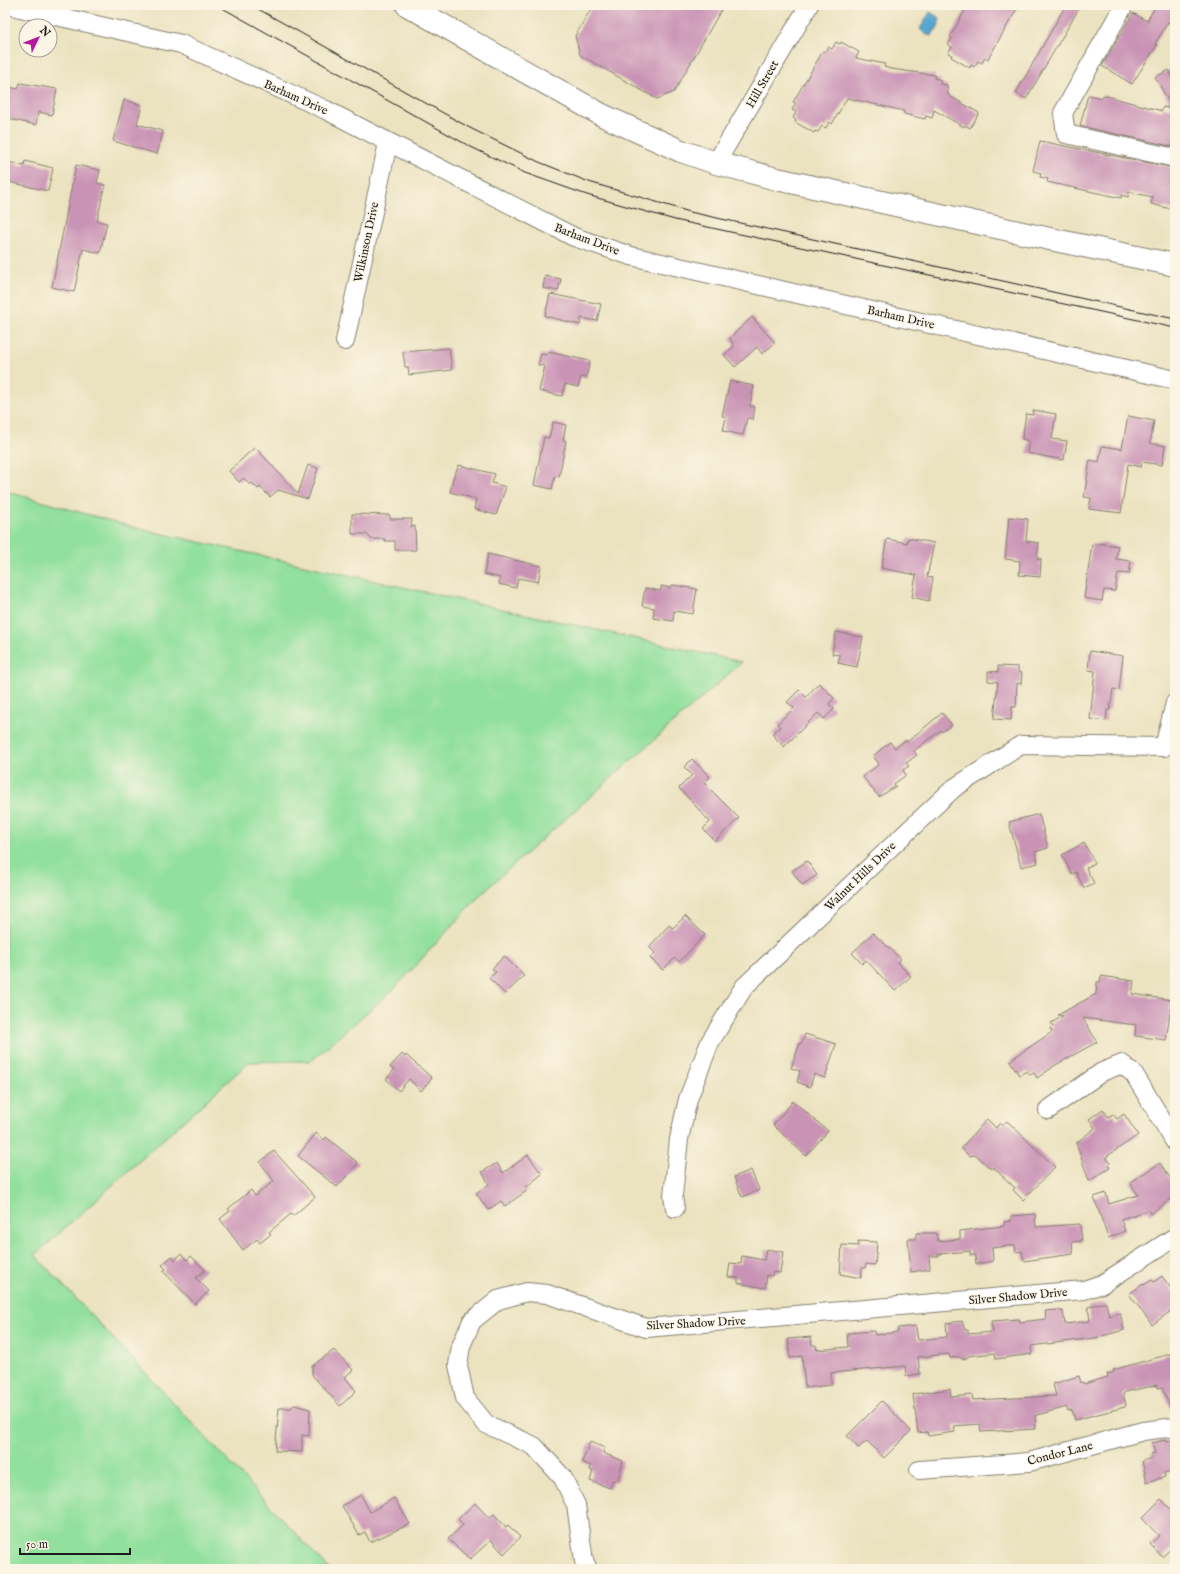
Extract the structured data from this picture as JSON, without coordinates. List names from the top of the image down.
{
  "streets": {
    "street": [
      "Hill Street",
      "Barham Drive",
      "Wilkinson Drive",
      "Walnut Hills Drive",
      "Silver Shadow Drive",
      "Condor Lane"
    ]
  },
  "crossings": [
    ["Barham Drive", "Wilkinson Drive"]
  ],
  "scale_bar": "50 m",
  "north": "top right"
}
